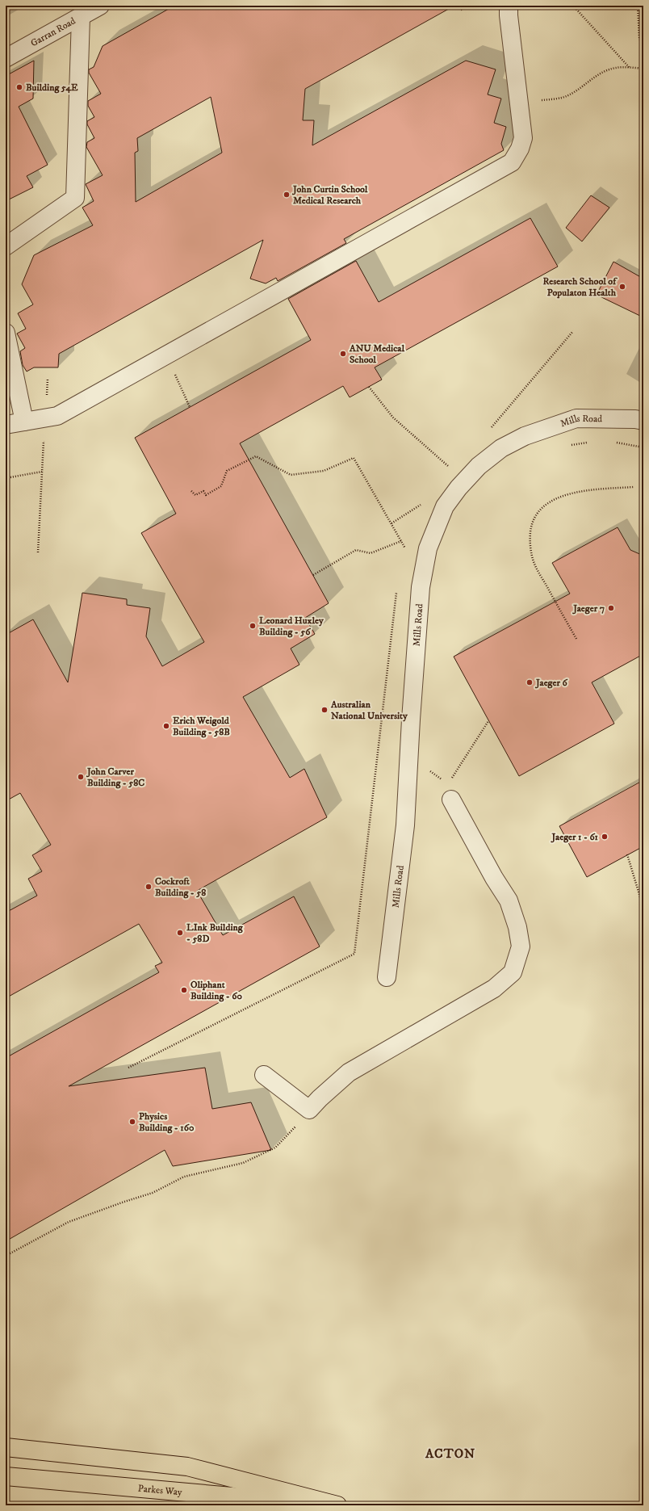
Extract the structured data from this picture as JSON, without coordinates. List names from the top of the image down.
{
  "streets": {
    "highway": ["Parkes Way"],
    "street": ["Garran Road", "Mills Road"]
  },
  "districts": ["ACTON"],
  "places": [
    "Building 54E",
    "John Curtin School Medical Research",
    "Research School of Populaton Health",
    "ANU Medical School",
    "Jaeger 7",
    "Leonard Huxley Building - 56",
    "Jaeger 6",
    "Australian National University",
    "Erich Weigold Building - 58B",
    "John Carver Building - 58C",
    "Jaeger 1 - 61",
    "Cockroft Building - 58",
    "LInk Building - 58D",
    "Oliphant Building - 60",
    "Physics Building - 160"
  ]
}
